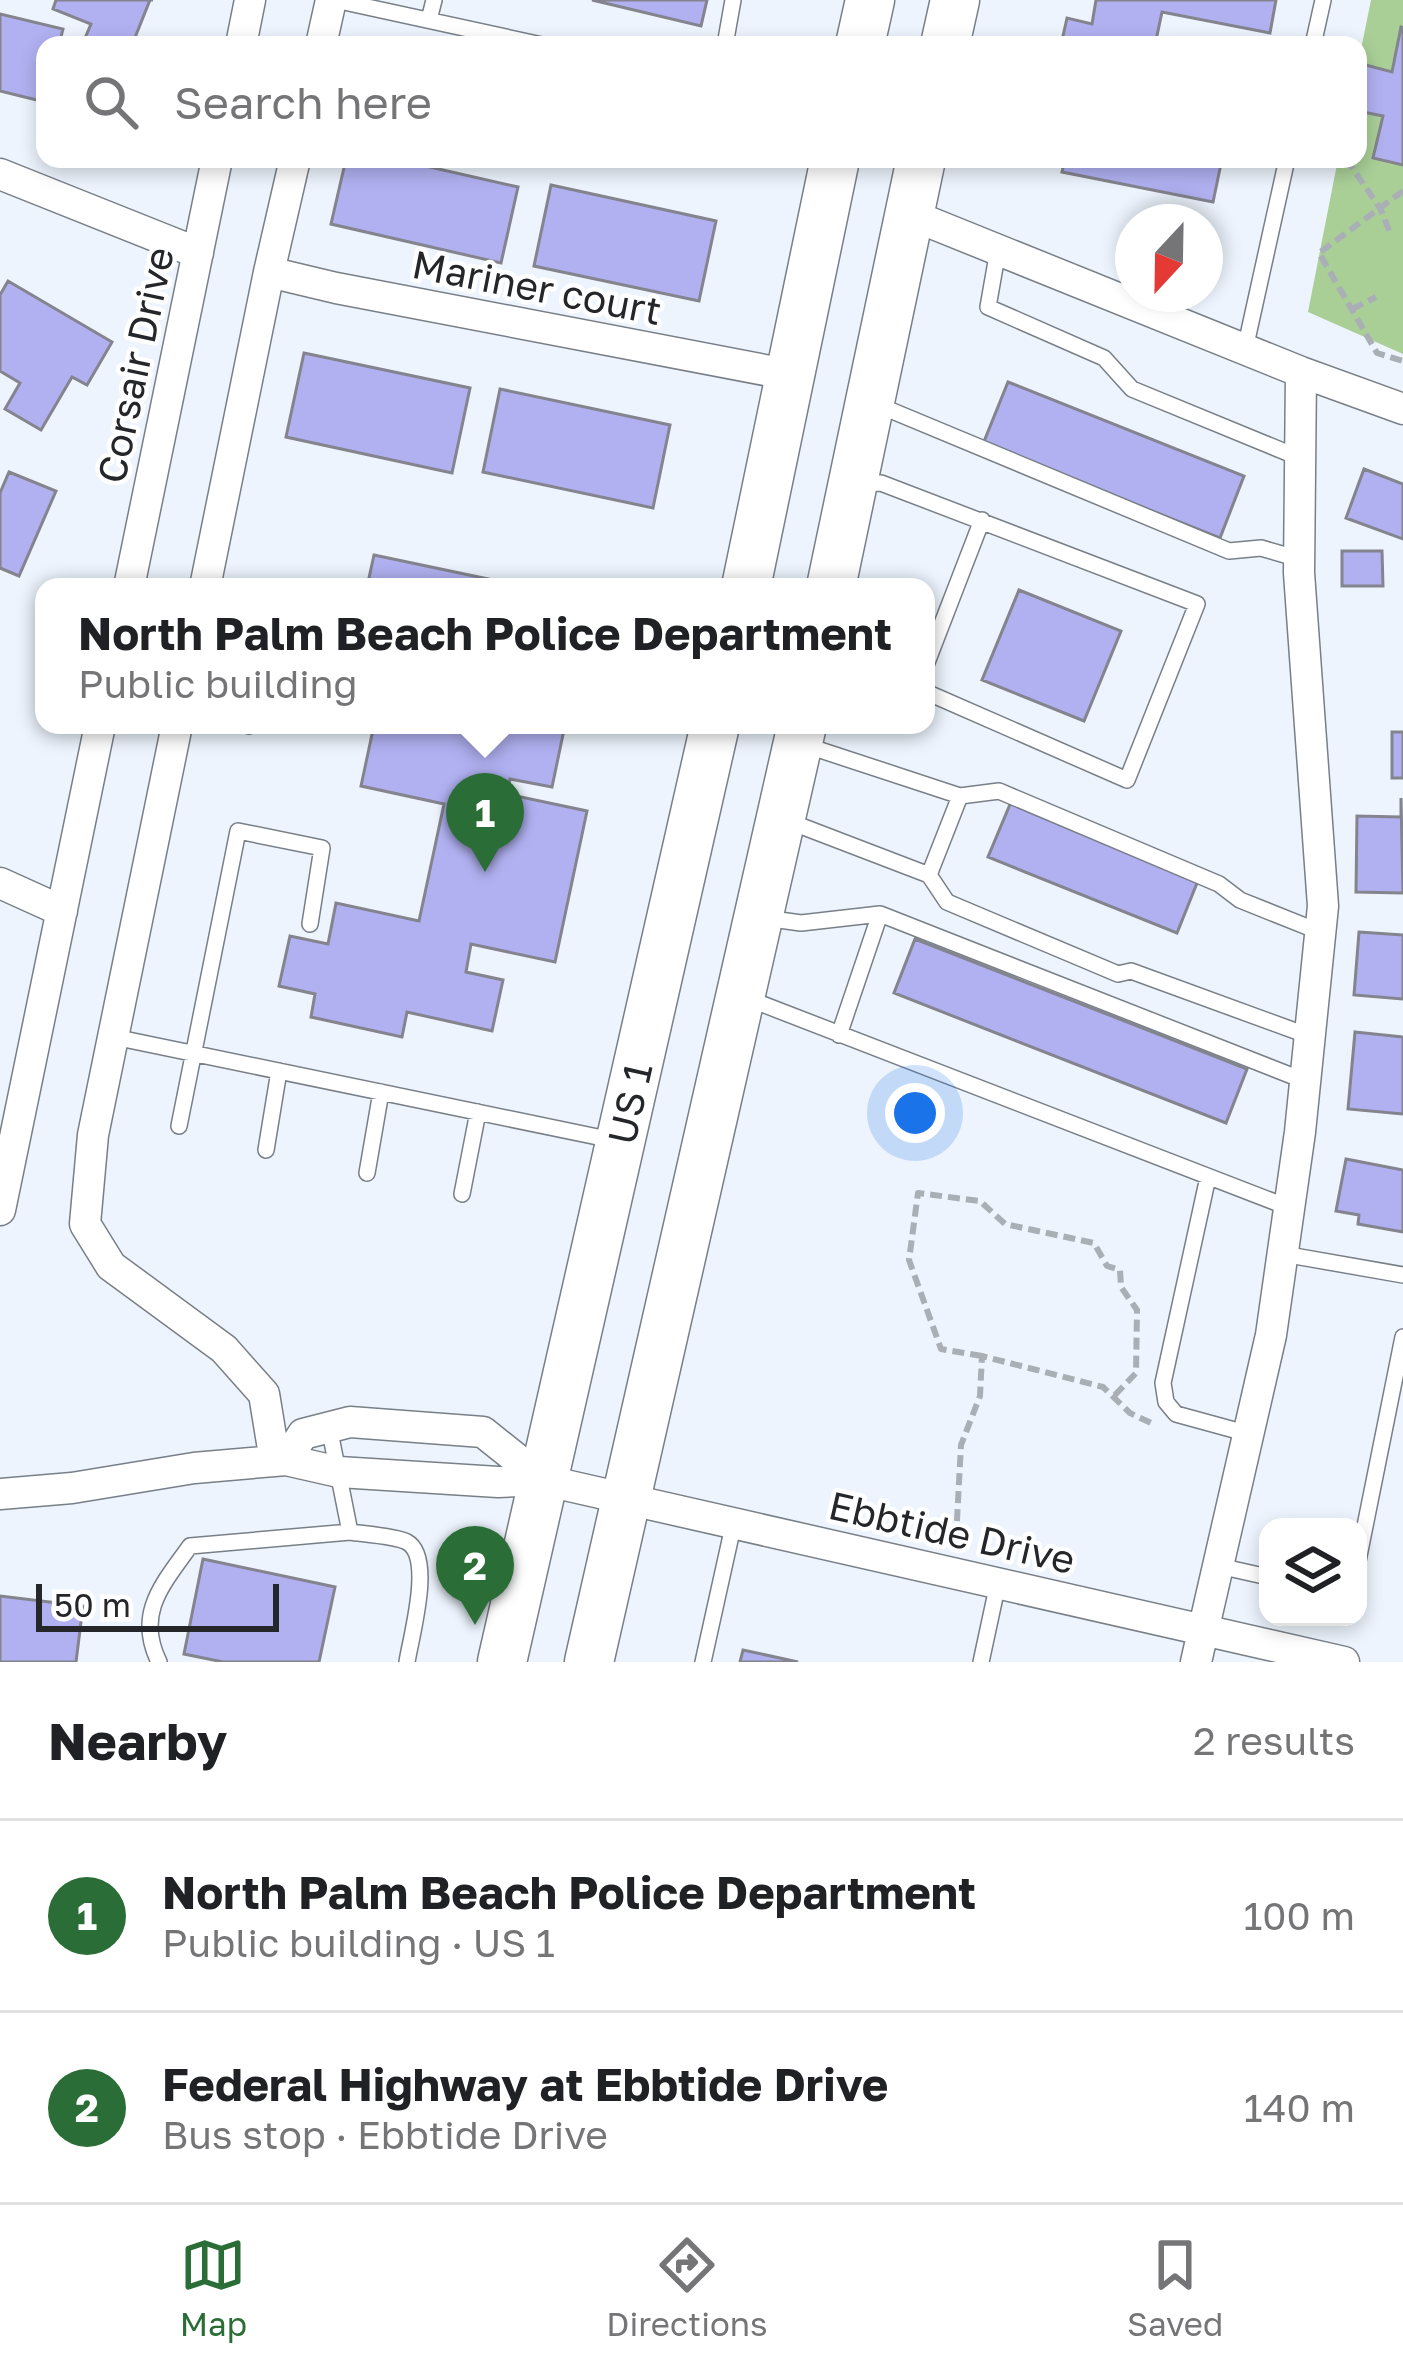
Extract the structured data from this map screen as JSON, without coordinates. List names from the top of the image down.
{
  "streets": {
    "main road": ["US 1"],
    "street": ["Mariner court", "Corsair Drive", "Ebbtide Drive"]
  },
  "crossings": [
    ["US 1", "Ebbtide Drive"]
  ],
  "scale_bar": "50 m",
  "north": "bottom",
  "page": {
    "search": "Search here",
    "popup": ["North Palm Beach Police Department", "Public building"],
    "pins": ["1", "2"],
    "scale": "50 m",
    "heading": ["Nearby", "2 results"],
    "list": [
      {
        "mark": "1",
        "name": "North Palm Beach Police Department",
        "note": "Public building · US 1",
        "value": "100 m"
      },
      {
        "mark": "2",
        "name": "Federal Highway at Ebbtide Drive",
        "note": "Bus stop · Ebbtide Drive",
        "value": "140 m"
      }
    ],
    "nav": ["Map", "Directions", "Saved"]
  }
}
